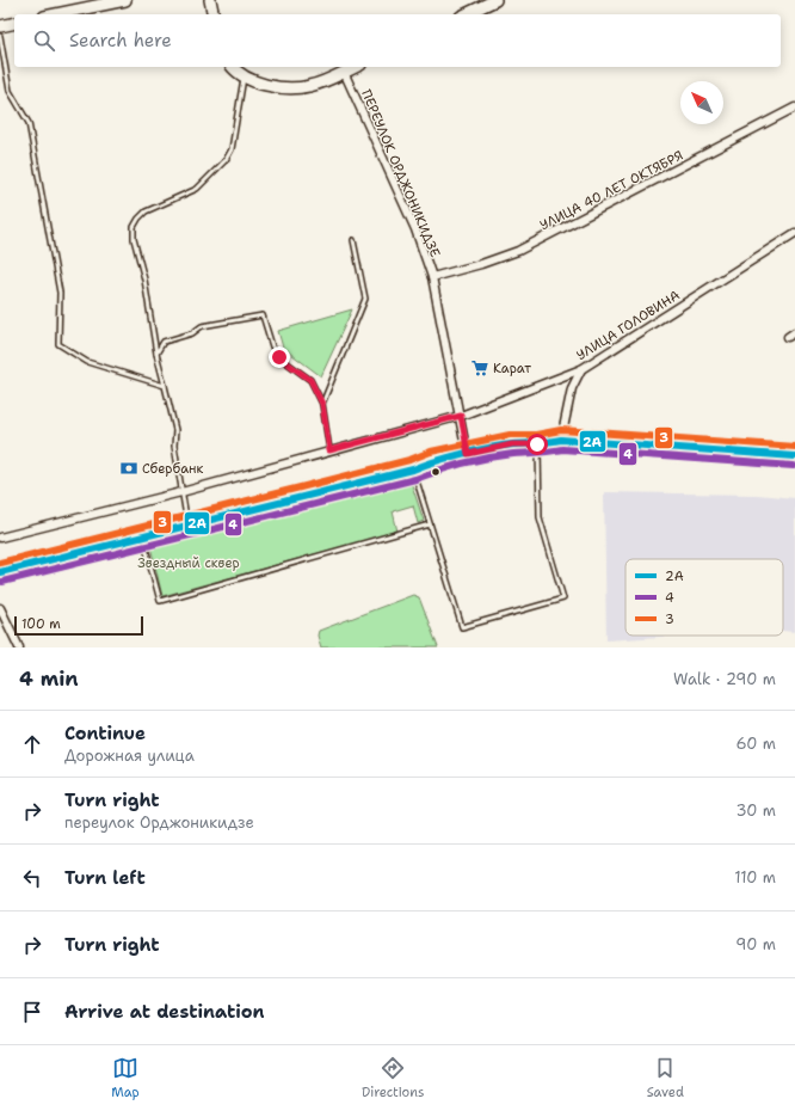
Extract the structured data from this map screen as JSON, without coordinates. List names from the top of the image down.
{
  "streets": {
    "street": ["ПЕРЕУЛОК ОРДЖОНИКИДЗЕ", "УЛИЦА 40 ЛЕТ ОКТЯБРЯ", "УЛИЦА ГОЛОВИНА"]
  },
  "crossings": [
    ["ПЕРЕУЛОК ОРДЖОНИКИДЗЕ", "УЛИЦА 40 ЛЕТ ОКТЯБРЯ"],
    ["ПЕРЕУЛОК ОРДЖОНИКИДЗЕ", "УЛИЦА ГОЛОВИНА"]
  ],
  "parks": ["Звездный сквер"],
  "places": {
    "supermarket": ["Карат"],
    "bank": ["Сбербанк"]
  },
  "lines": ["transit line 3", "transit line 2А", "transit line 4"],
  "legend": ["2А", "4", "3"],
  "scale_bar": "100 m",
  "north": "top left",
  "page": {
    "search": "Search here",
    "scale": "100 m",
    "heading": ["4 min", "Walk · 290 m"],
    "list": [
      ["Continue", "Дорожная улица", "60 m"],
      ["Turn right", "переулок Орджоникидзе", "30 m"],
      ["Turn left", "110 m"],
      ["Turn right", "90 m"],
      "Arrive at destination"
    ],
    "nav": ["Map", "Directions", "Saved"]
  }
}
